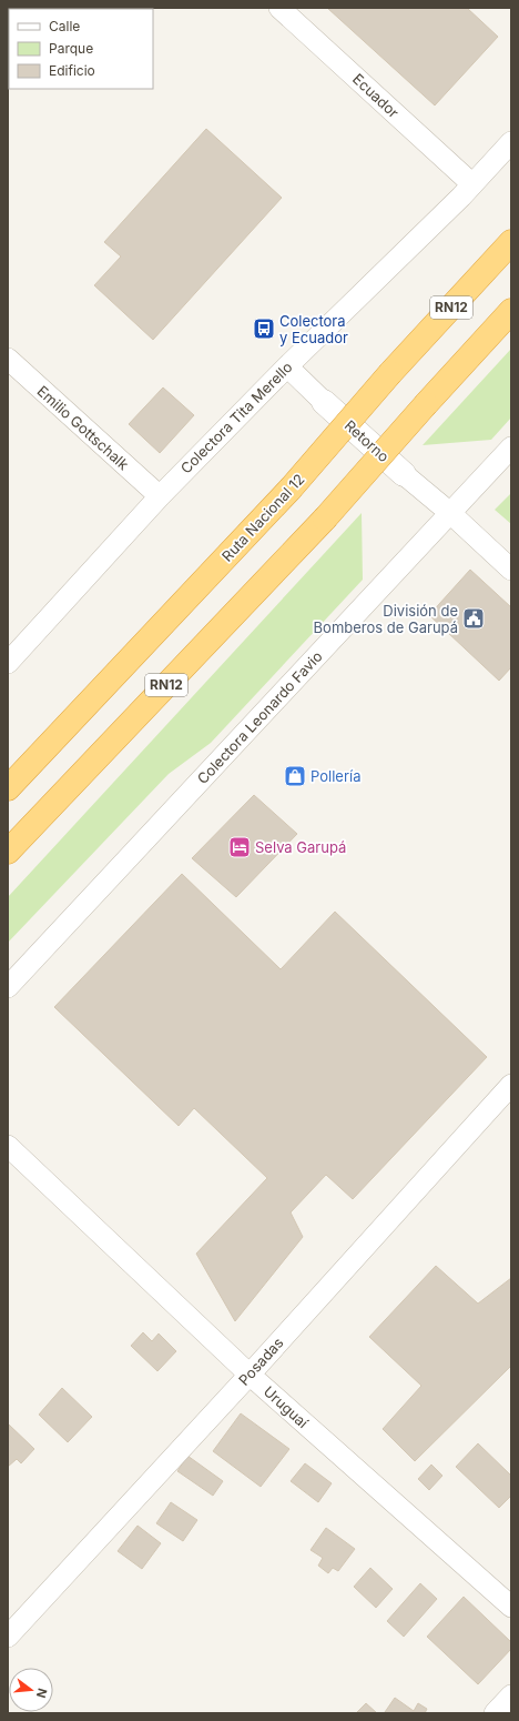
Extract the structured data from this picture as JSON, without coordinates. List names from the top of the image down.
{
  "streets": {
    "highway": ["RN12", "Ruta Nacional 12"],
    "street": [
      "Ecuador",
      "Colectora Tita Merello",
      "Emilio Gottschalk",
      "Retorno",
      "Colectora Leonardo Favio",
      "Posadas",
      "Uruguaí"
    ]
  },
  "crossings": [
    ["Ecuador", "Colectora Tita Merello"],
    ["Colectora Tita Merello", "Emilio Gottschalk"],
    ["Colectora Tita Merello", "Retorno"],
    ["Retorno", "Colectora Leonardo Favio"],
    ["Posadas", "Uruguaí"]
  ],
  "places": {
    "bus stop": ["Colectora y Ecuador"],
    "public building": ["División de Bomberos de Garupá"],
    "shop": ["Pollería"],
    "hotel": ["Selva Garupá"]
  },
  "legend": ["Calle", "Parque", "Edificio"],
  "north": "right"
}
